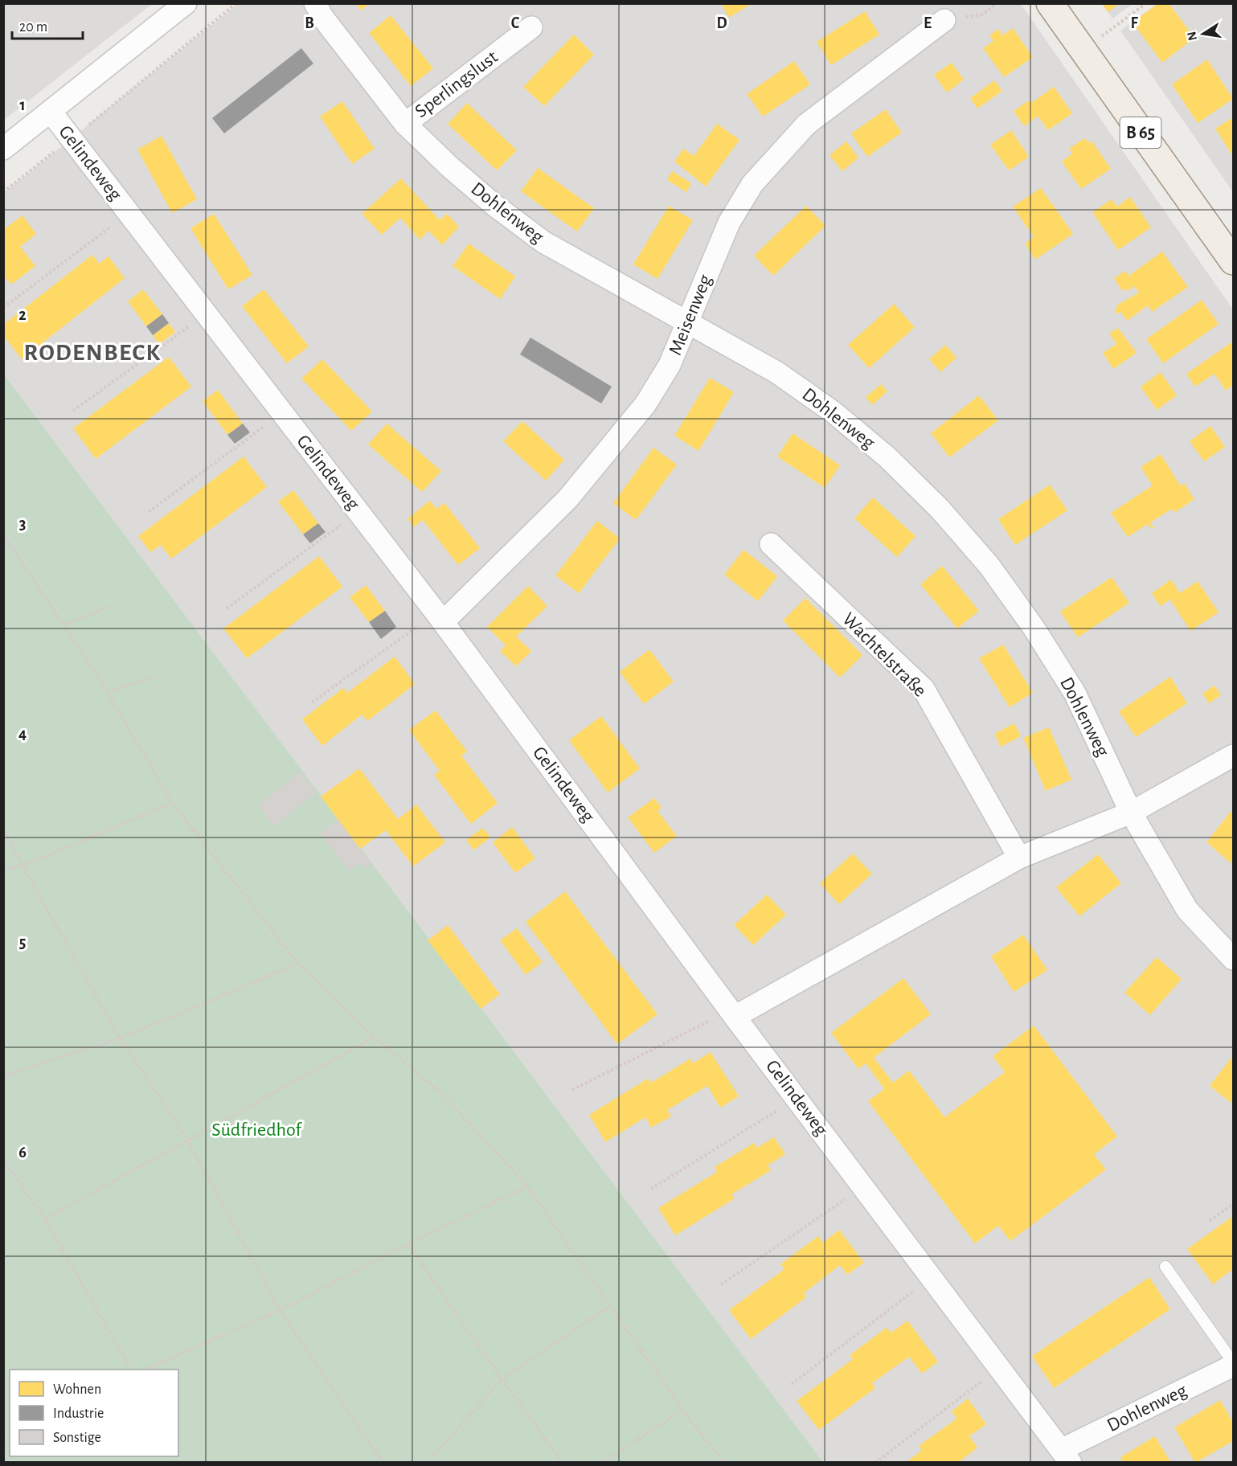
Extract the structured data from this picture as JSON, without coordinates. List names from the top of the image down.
{
  "streets": {
    "main road": ["B 65"],
    "street": [
      "Sperlingslust",
      "Gelindeweg",
      "Dohlenweg",
      "Meisenweg",
      "Wachtelstraße"
    ]
  },
  "crossings": [
    ["Sperlingslust", "Dohlenweg"],
    ["Gelindeweg", "Dohlenweg"],
    ["Gelindeweg", "Meisenweg"],
    ["Dohlenweg", "Meisenweg"]
  ],
  "districts": ["RODENBECK"],
  "parks": ["Südfriedhof"],
  "legend": ["Wohnen", "Industrie", "Sonstige"],
  "scale_bar": "20 m",
  "north": "left",
  "grid": {
    "columns": [
      "B",
      "C",
      "D",
      "E",
      "F"
    ],
    "rows": [
      "1",
      "2",
      "3",
      "4",
      "5",
      "6"
    ]
  }
}
